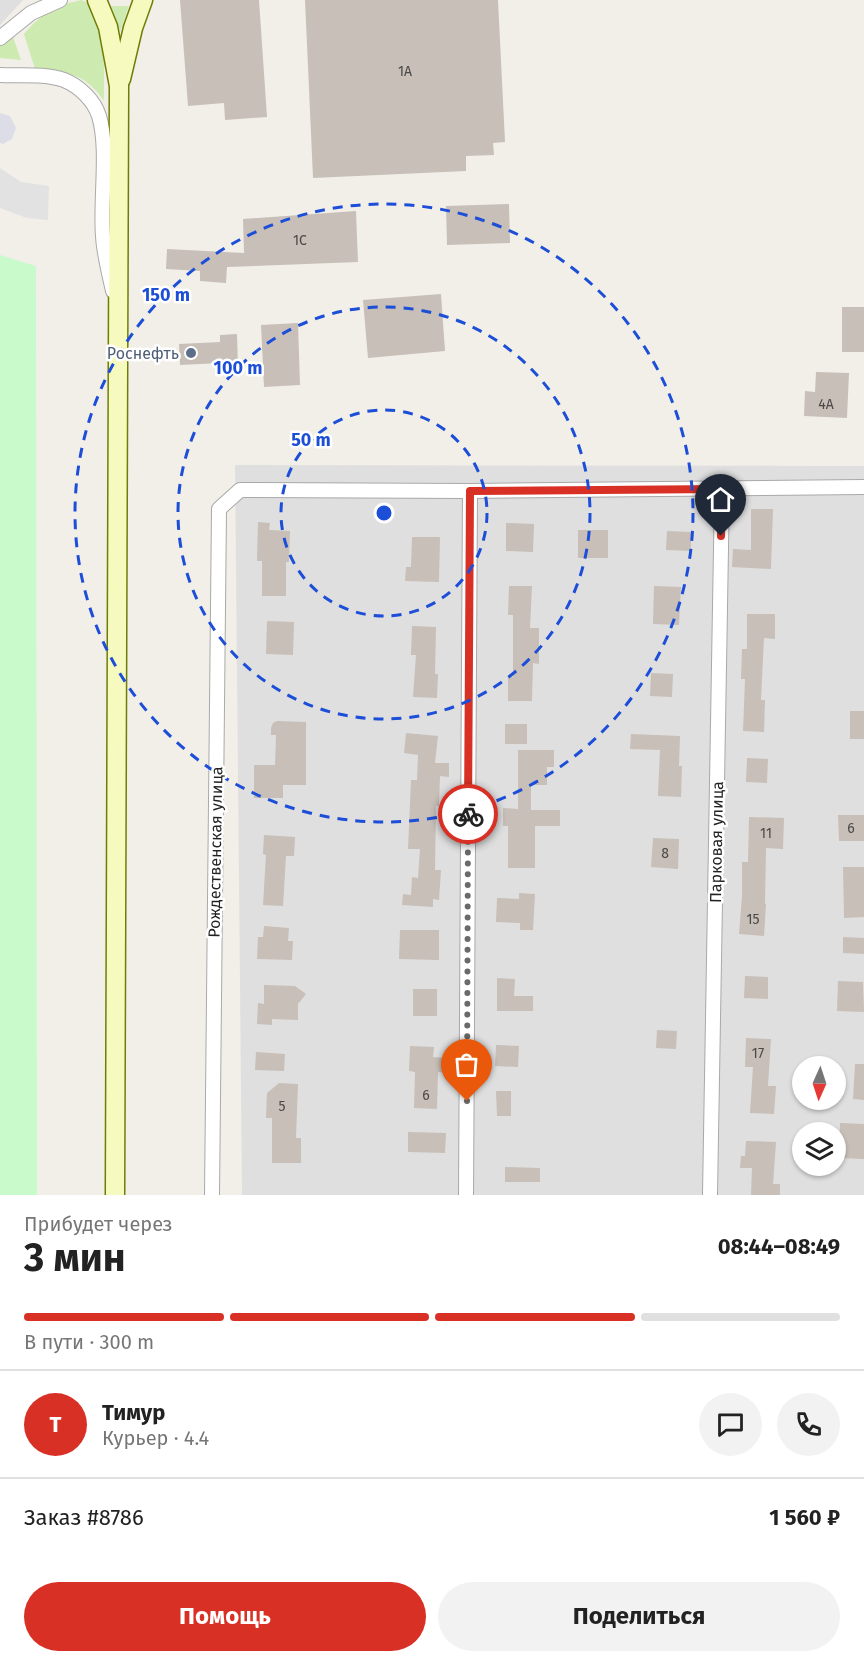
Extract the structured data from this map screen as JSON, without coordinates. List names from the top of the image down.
{
  "streets": {
    "street": ["Парковая улица", "Рождественская улица"]
  },
  "places": ["Роснефть"],
  "house_numbers": [
    "1А",
    "1С",
    "4А",
    "6",
    "11",
    "8",
    "15",
    "17",
    "6",
    "5"
  ],
  "north": "bottom",
  "page": {
    "heading": ["3 мин", "Прибудет через", "08:44–08:49"],
    "panel": [
      "Тимур",
      "Курьер · 4.4",
      "Заказ #8786",
      "1 560 ₽"
    ],
    "bar": "В пути · 300 m",
    "round": "Т",
    "buttons": ["Помощь", "Поделиться"]
  },
  "rings": ["150 m", "100 m", "50 m"]
}
